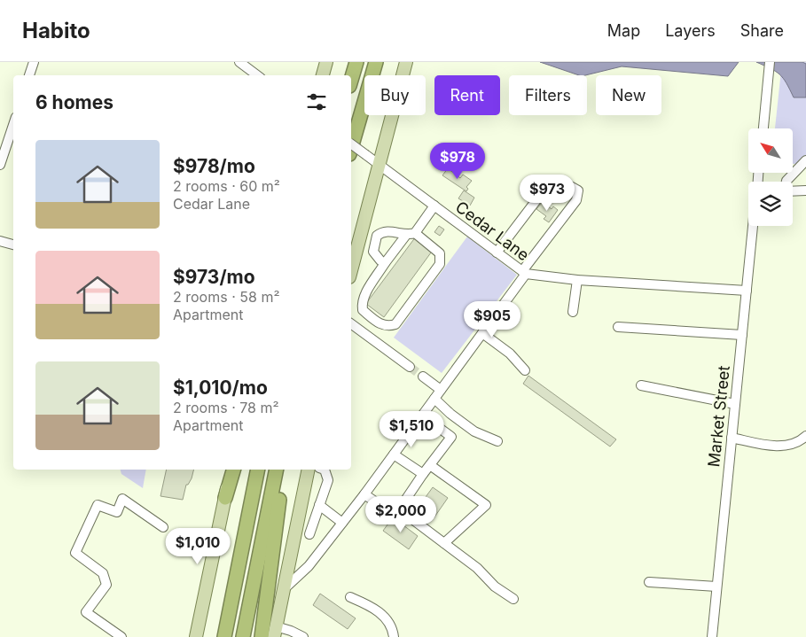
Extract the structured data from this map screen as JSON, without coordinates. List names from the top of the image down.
{
  "streets": {
    "street": ["Cedar Lane", "Market Street"]
  },
  "crossings": [
    ["Cedar Lane", "Market Street"]
  ],
  "north": "top left",
  "page": {
    "header": "Habito",
    "nav": ["Map", "Layers", "Share"],
    "chip": [
      "Buy",
      "Rent",
      "Filters",
      "New"
    ],
    "heading": "6 homes",
    "list": [
      {
        "name": "$978/mo",
        "note": "2 rooms · 60 m² · Cedar Lane"
      },
      {
        "name": "$973/mo",
        "note": "2 rooms · 58 m² · Apartment"
      },
      {
        "name": "$1,010/mo",
        "note": "2 rooms · 78 m² · Apartment"
      }
    ],
    "price": [
      "$978",
      "$973",
      "$905",
      "$1,510",
      "$2,000",
      "$1,010"
    ]
  }
}
